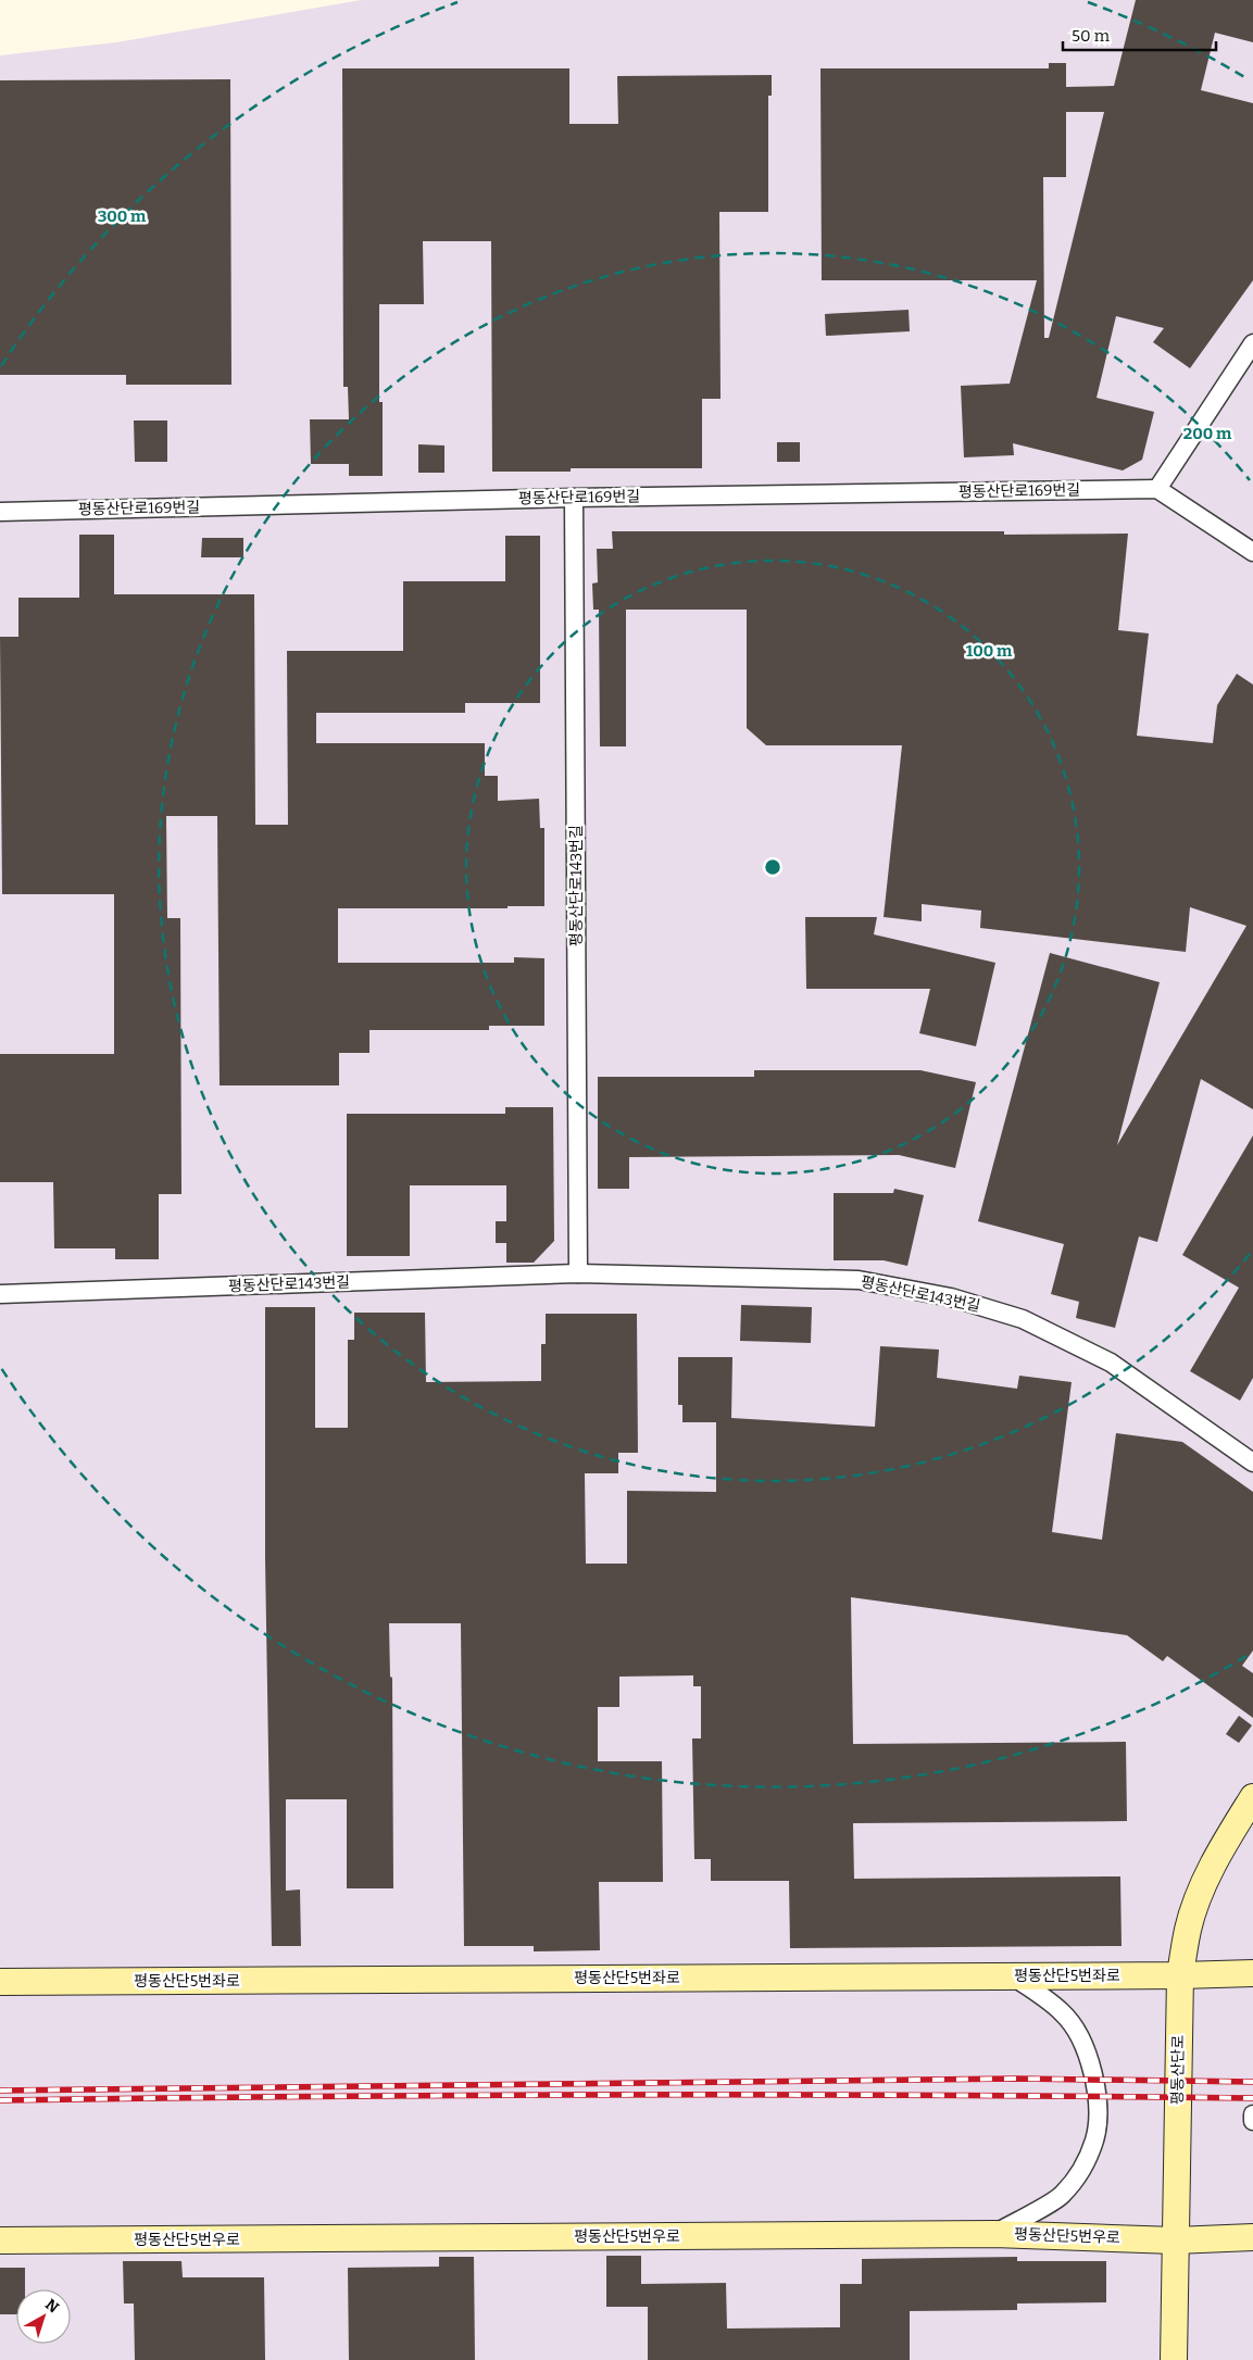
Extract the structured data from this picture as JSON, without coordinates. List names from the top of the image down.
{
  "streets": {
    "street": [
      "평동산단로169번길",
      "평동산단로143번길",
      "평동산단5번좌로",
      "평동산단로",
      "평동산단5번우로"
    ]
  },
  "crossings": [
    ["평동산단로169번길", "평동산단로143번길"],
    ["평동산단5번좌로", "평동산단로"],
    ["평동산단로", "평동산단5번우로"]
  ],
  "scale_bar": "50 m",
  "north": "top right",
  "rings": ["300 m", "200 m", "100 m"]
}
